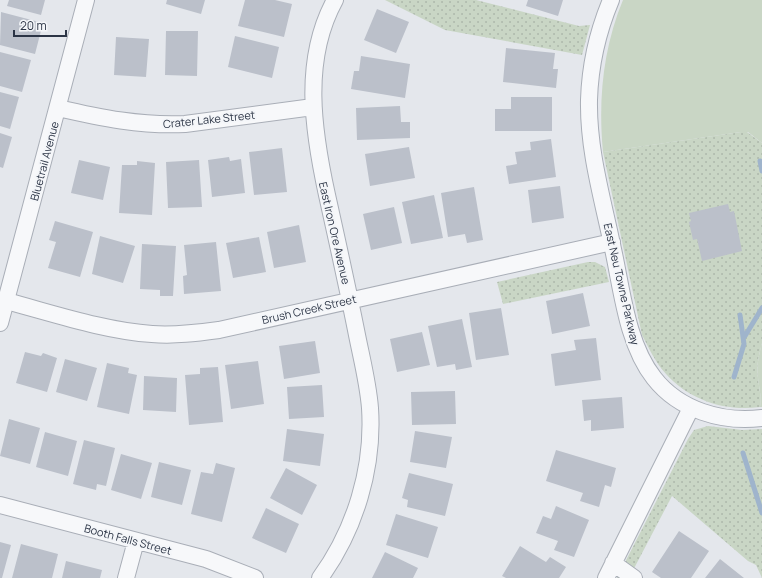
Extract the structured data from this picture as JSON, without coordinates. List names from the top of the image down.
{
  "streets": {
    "street": [
      "Crater Lake Street",
      "Bluetrail Avenue",
      "East Iron Ore Avenue",
      "East Neu Towne Parkway",
      "Brush Creek Street",
      "Booth Falls Street"
    ]
  },
  "crossings": [
    ["Crater Lake Street", "Bluetrail Avenue"],
    ["Crater Lake Street", "East Iron Ore Avenue"],
    ["Bluetrail Avenue", "Brush Creek Street"],
    ["East Iron Ore Avenue", "Brush Creek Street"],
    ["East Neu Towne Parkway", "Brush Creek Street"]
  ],
  "scale_bar": "20 m"
}
